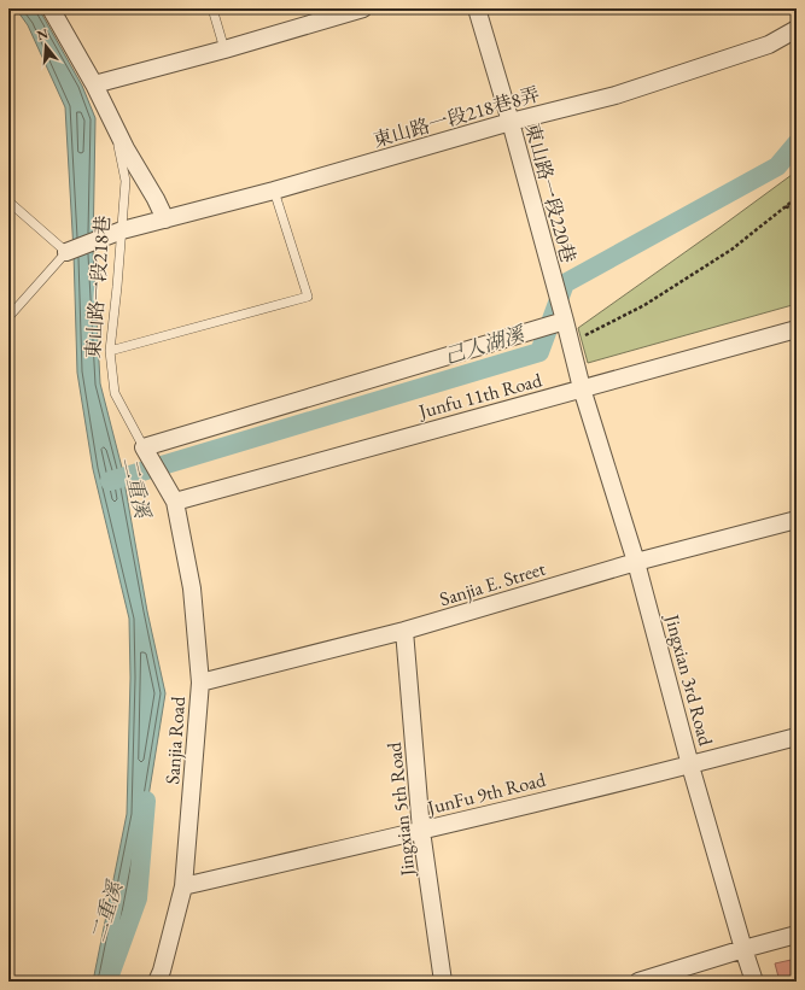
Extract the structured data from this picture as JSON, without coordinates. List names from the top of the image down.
{
  "streets": {
    "street": [
      "東山路一段218巷8弄",
      "東山路一段220巷",
      "東山路一段218巷",
      "Junfu 11th Road",
      "Sanjia E. Street",
      "Jingxian 3rd Road",
      "Sanjia Road",
      "JunFu 9th Road",
      "Jingxian 5th Road"
    ]
  },
  "crossings": [
    ["東山路一段218巷8弄", "東山路一段220巷"],
    ["東山路一段218巷8弄", "東山路一段218巷"],
    ["東山路一段220巷", "Junfu 11th Road"],
    ["東山路一段220巷", "Jingxian 3rd Road"],
    ["東山路一段218巷", "Sanjia Road"],
    ["Junfu 11th Road", "Jingxian 3rd Road"],
    ["Junfu 11th Road", "Sanjia Road"],
    ["Sanjia E. Street", "Jingxian 3rd Road"],
    ["Sanjia E. Street", "Sanjia Road"],
    ["Sanjia E. Street", "Jingxian 5th Road"],
    ["Jingxian 3rd Road", "JunFu 9th Road"],
    ["Sanjia Road", "JunFu 9th Road"],
    ["JunFu 9th Road", "Jingxian 5th Road"]
  ],
  "water": ["己人湖溪", "二重溪"],
  "north": "top"
}
